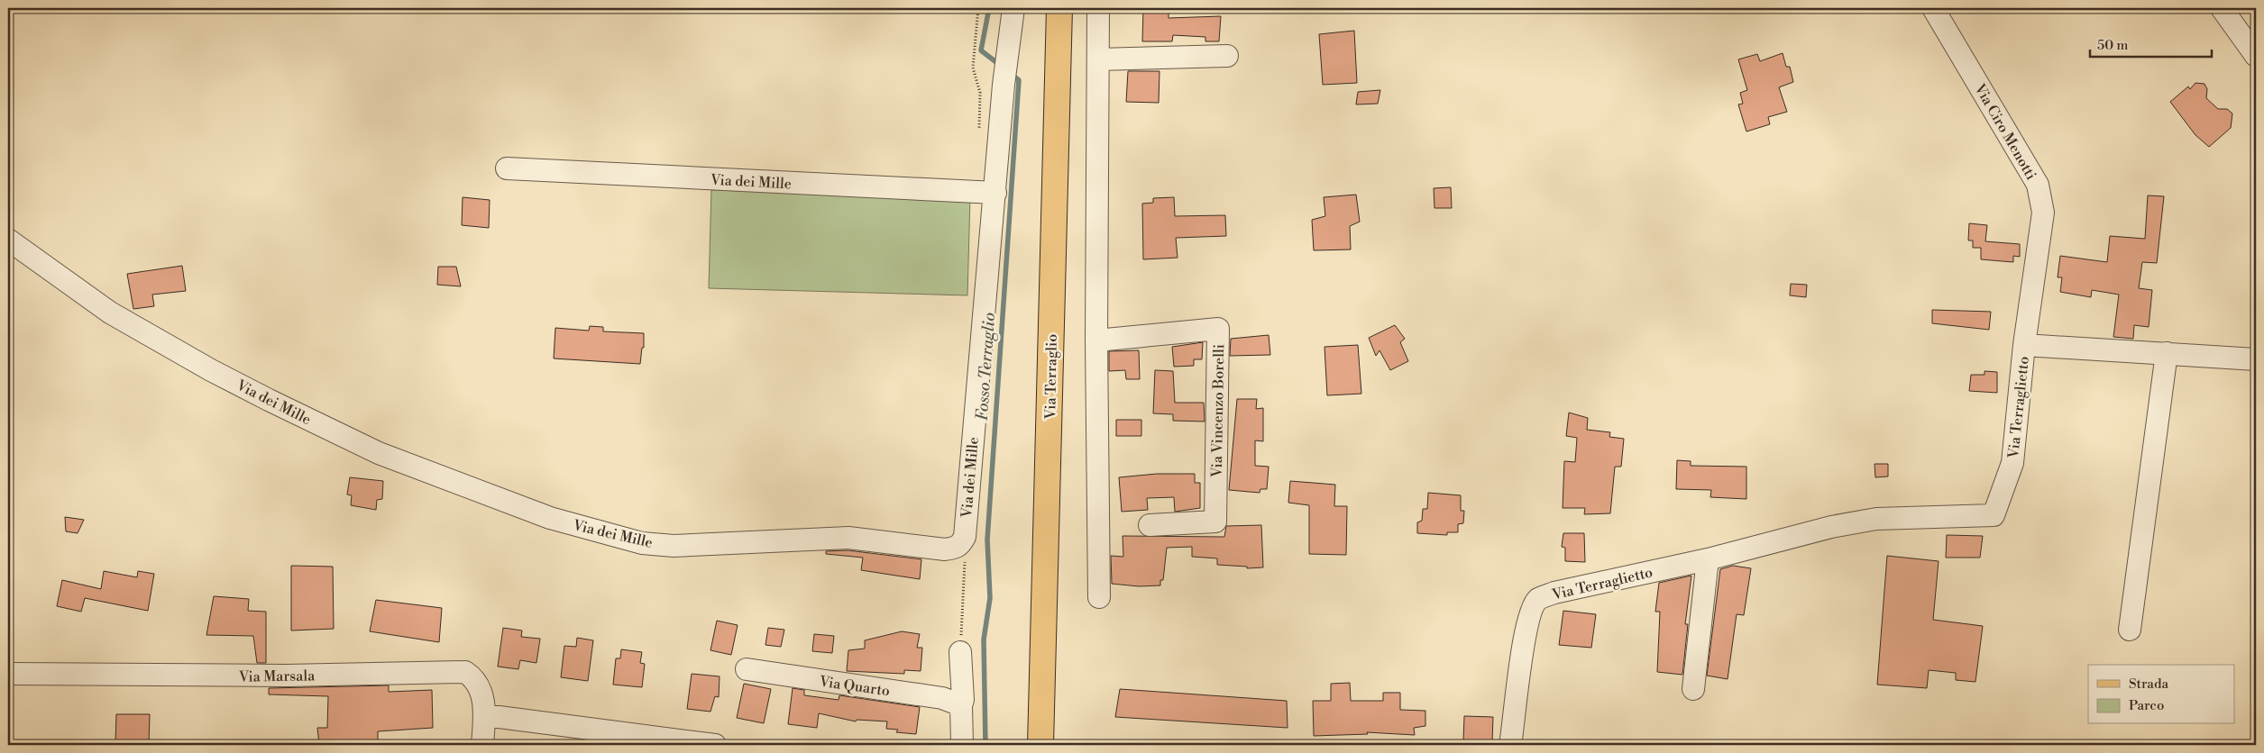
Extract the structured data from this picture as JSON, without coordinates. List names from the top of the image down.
{
  "streets": {
    "main road": ["Via Terraglio"],
    "street": [
      "Via Ciro Menotti",
      "Via dei Mille",
      "Via Terraglietto",
      "Via Vincenzo Borelli",
      "Via Marsala",
      "Via Quarto"
    ]
  },
  "crossings": [
    ["Via Ciro Menotti", "Via Terraglietto"]
  ],
  "water": ["Fosso Terraglio"],
  "legend": ["Strada", "Parco"],
  "scale_bar": "50 m"
}
